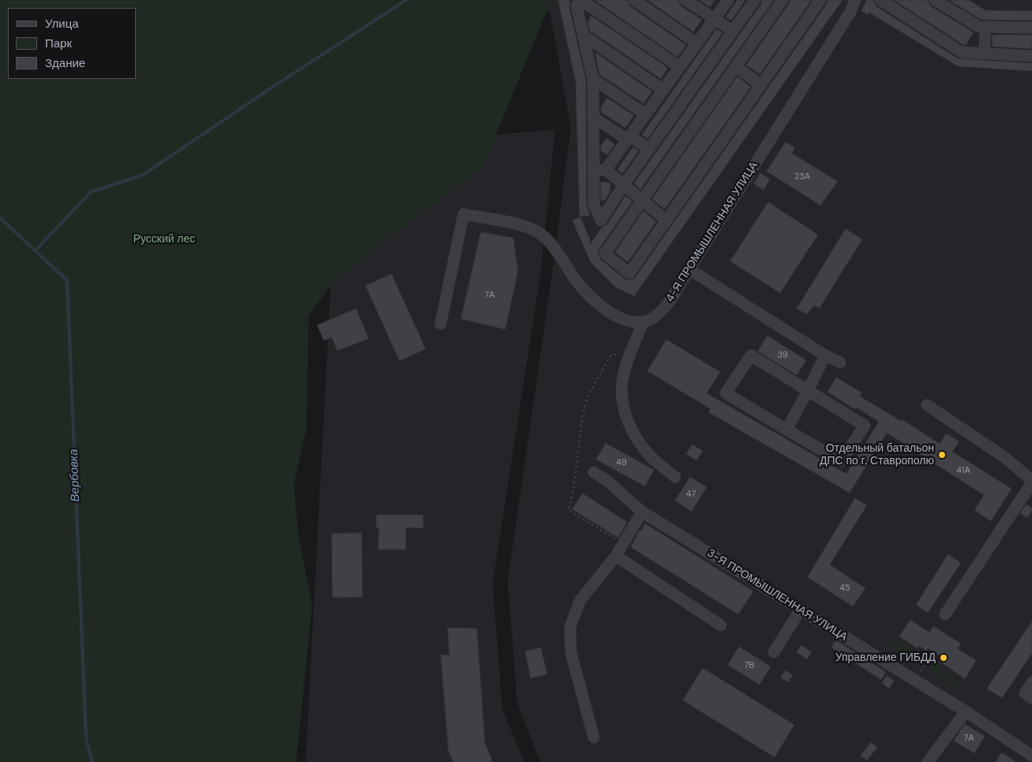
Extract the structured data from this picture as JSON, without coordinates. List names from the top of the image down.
{
  "streets": {
    "street": ["4-Я ПРОМЫШЛЕННАЯ УЛИЦА", "3-Я ПРОМЫШЛЕННАЯ УЛИЦА"]
  },
  "water": ["Вербовка"],
  "parks": ["Русский лес"],
  "places": ["Отдельный батальон ДПС по г. Ставрополю", "Управление ГИБДД"],
  "house_numbers": [
    "23А",
    "7А",
    "39",
    "49",
    "41А",
    "47",
    "45",
    "7В",
    "7А"
  ],
  "legend": ["Улица", "Парк", "Здание"]
}
